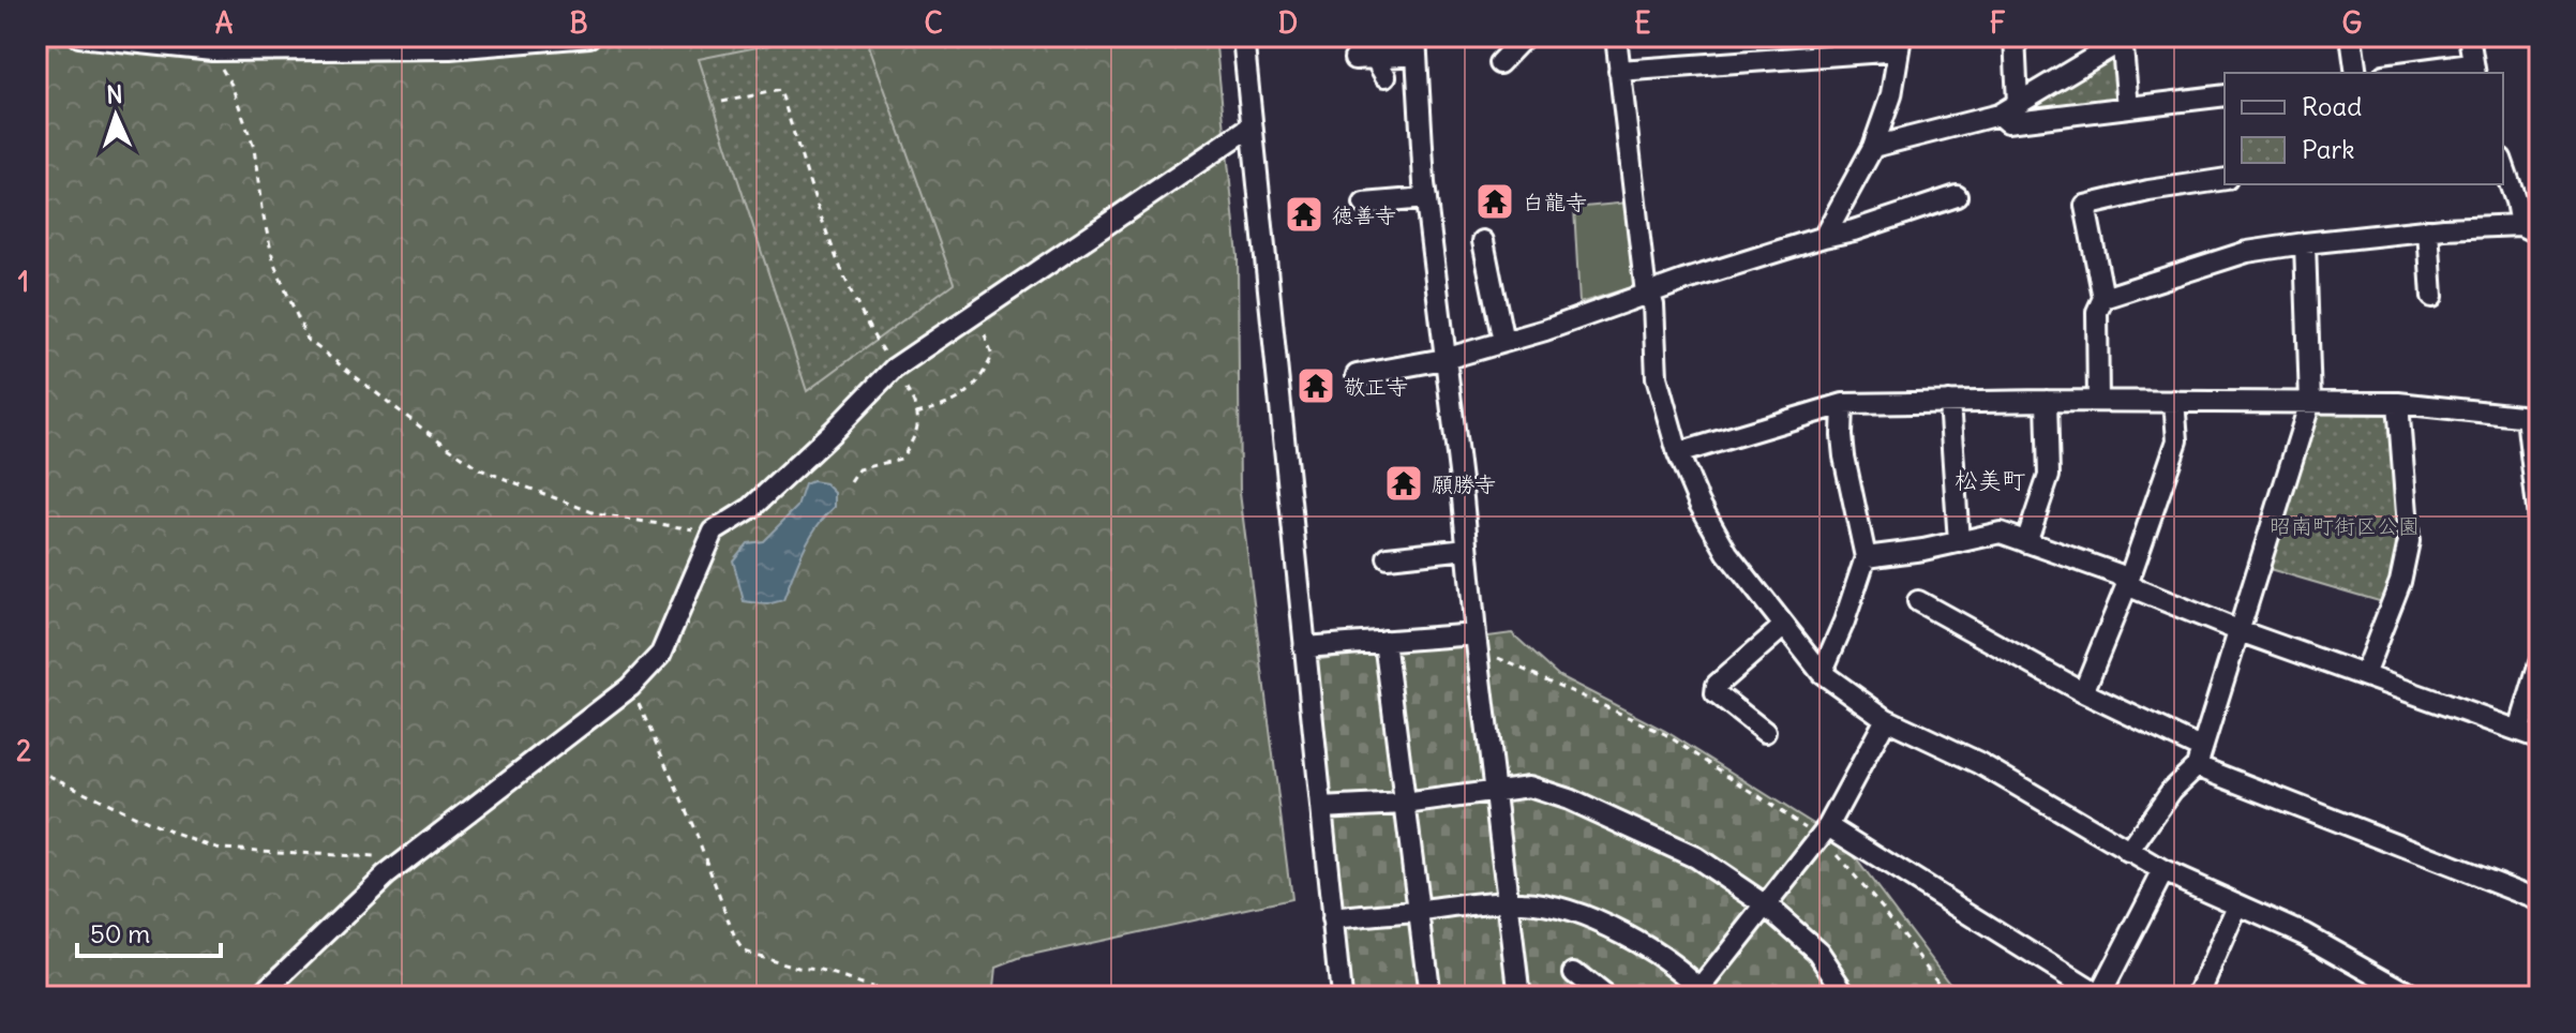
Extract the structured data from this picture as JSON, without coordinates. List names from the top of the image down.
{
  "districts": ["松美町"],
  "parks": ["昭南町街区公園"],
  "places": {
    "temple": [
      "白龍寺",
      "徳善寺",
      "敬正寺",
      "願勝寺"
    ]
  },
  "legend": ["Road", "Park"],
  "scale_bar": "50 m",
  "north": "top",
  "grid": {
    "columns": [
      "A",
      "B",
      "C",
      "D",
      "E",
      "F",
      "G"
    ],
    "rows": ["1", "2"]
  }
}
